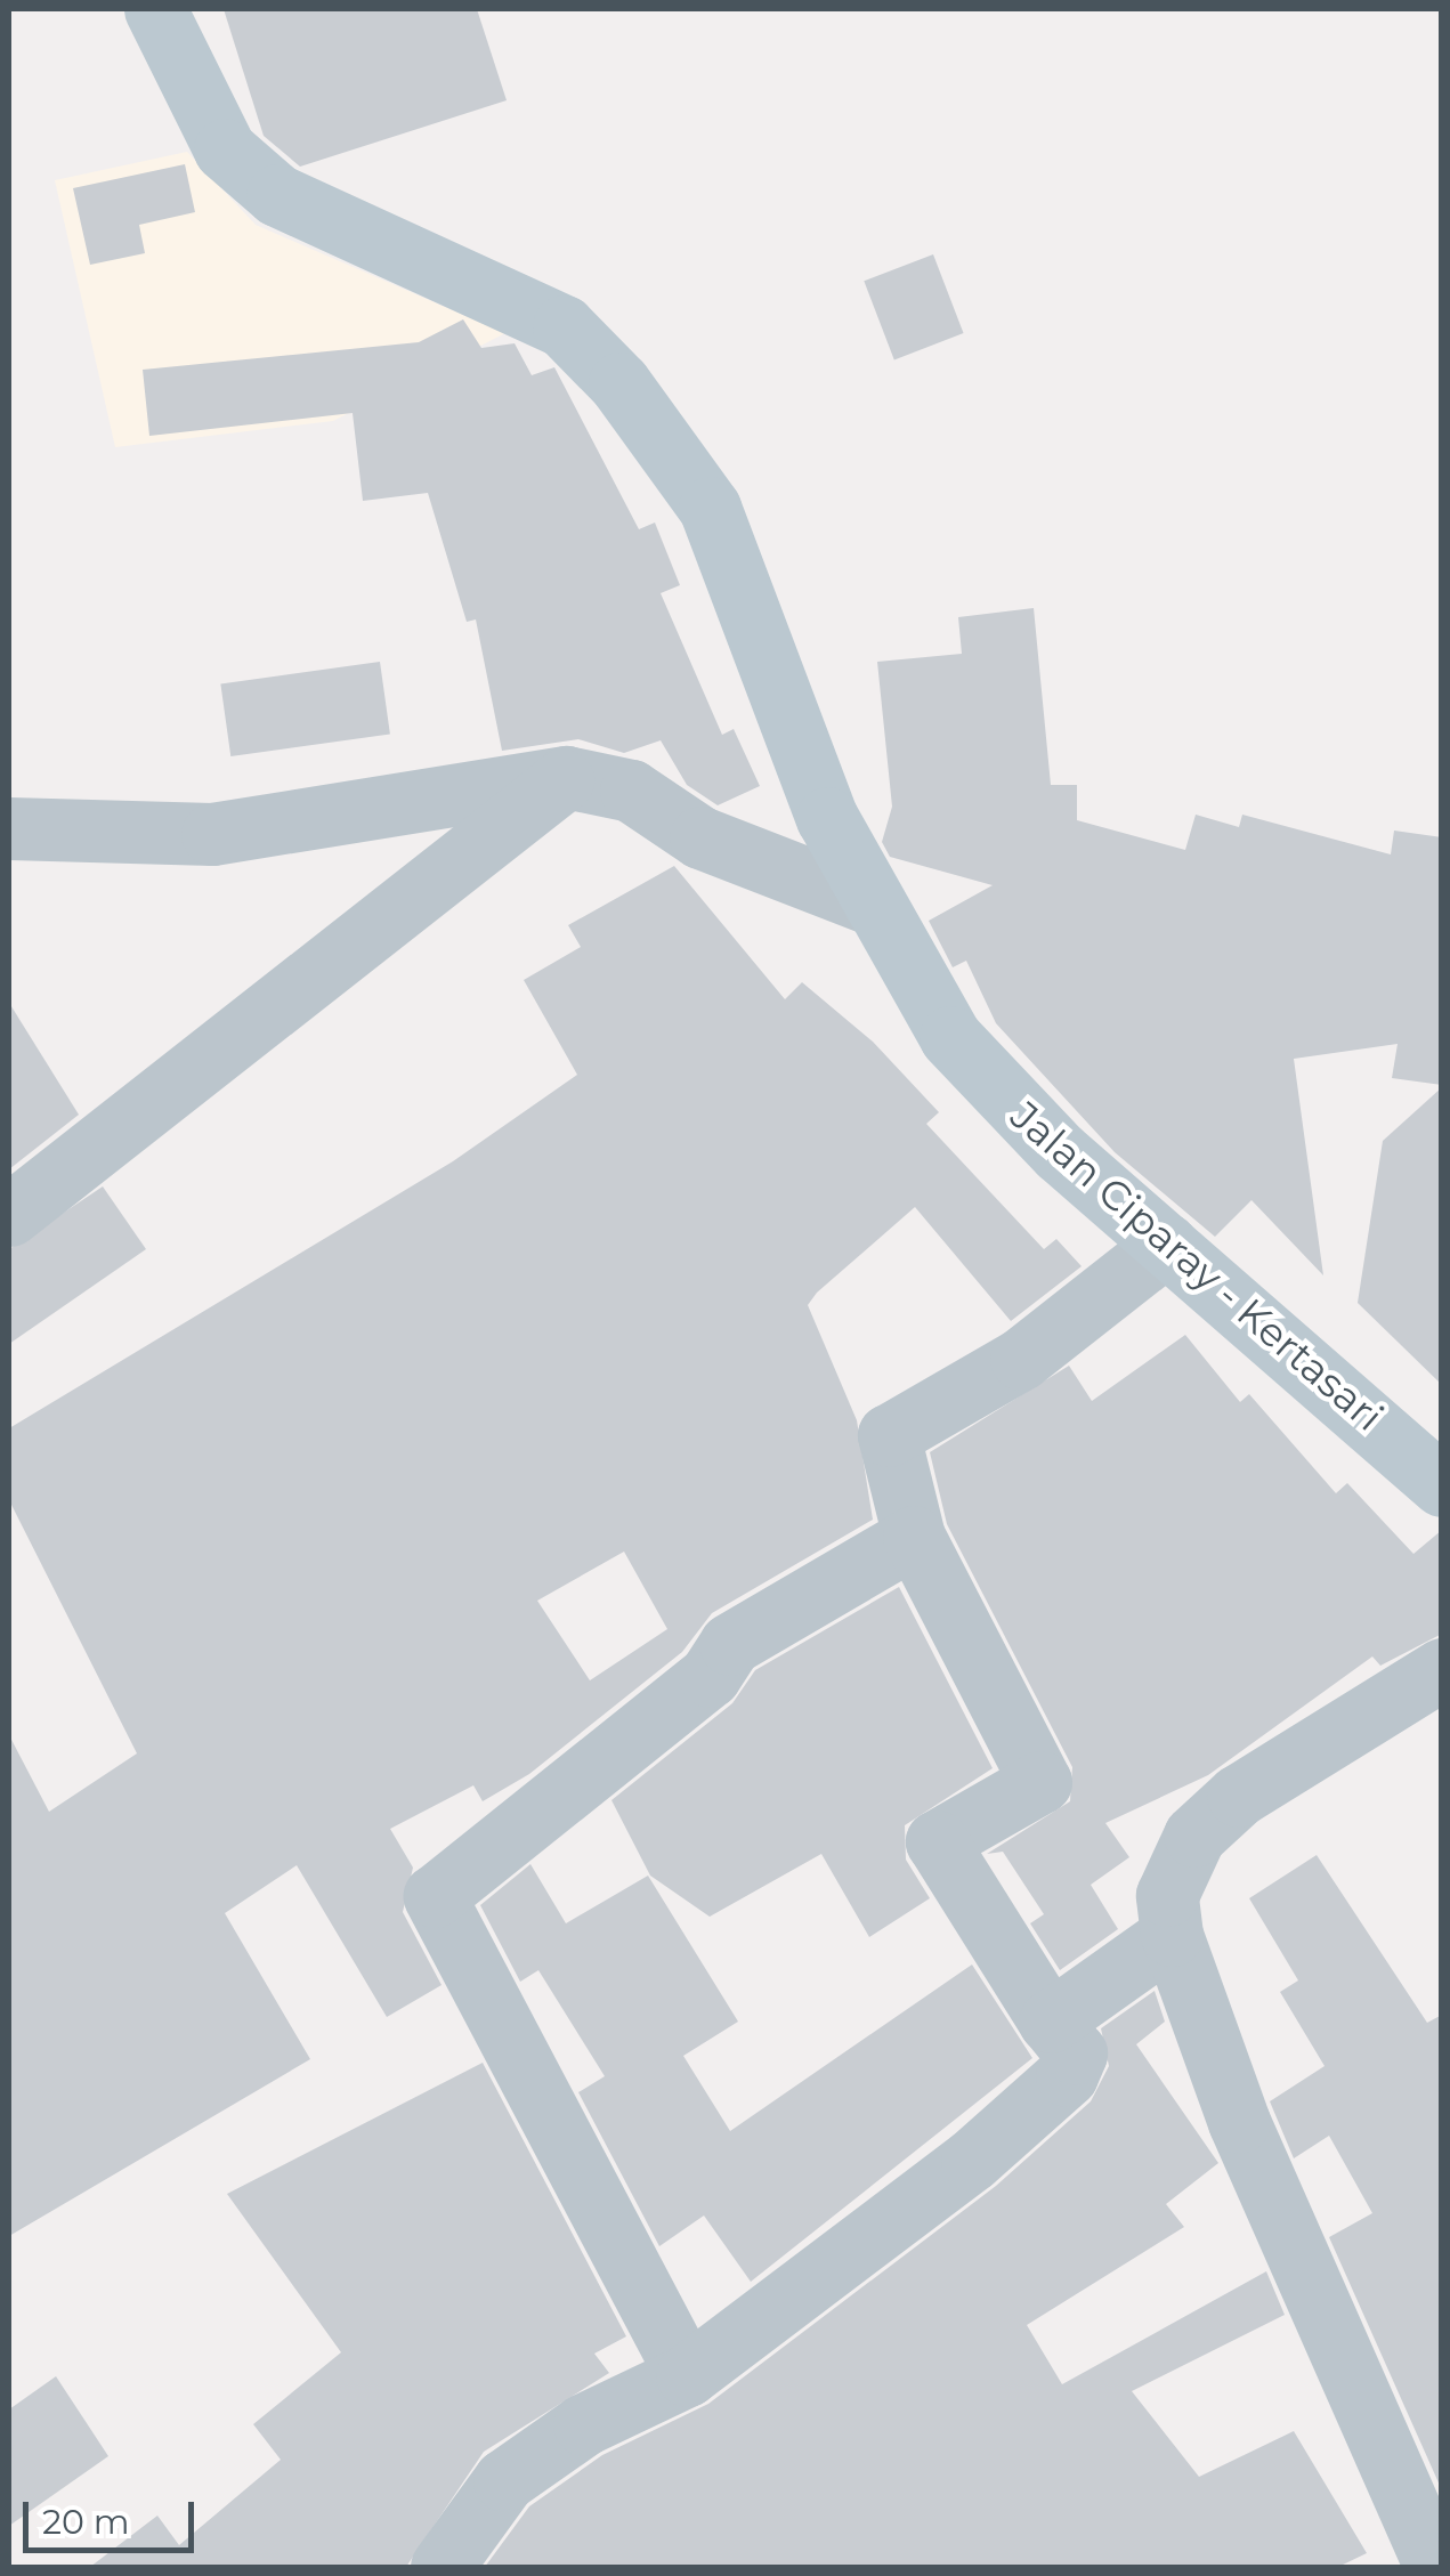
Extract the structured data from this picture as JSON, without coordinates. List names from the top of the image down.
{
  "streets": {
    "main road": ["Jalan Ciparay - Kertasari"]
  },
  "scale_bar": "20 m"
}
